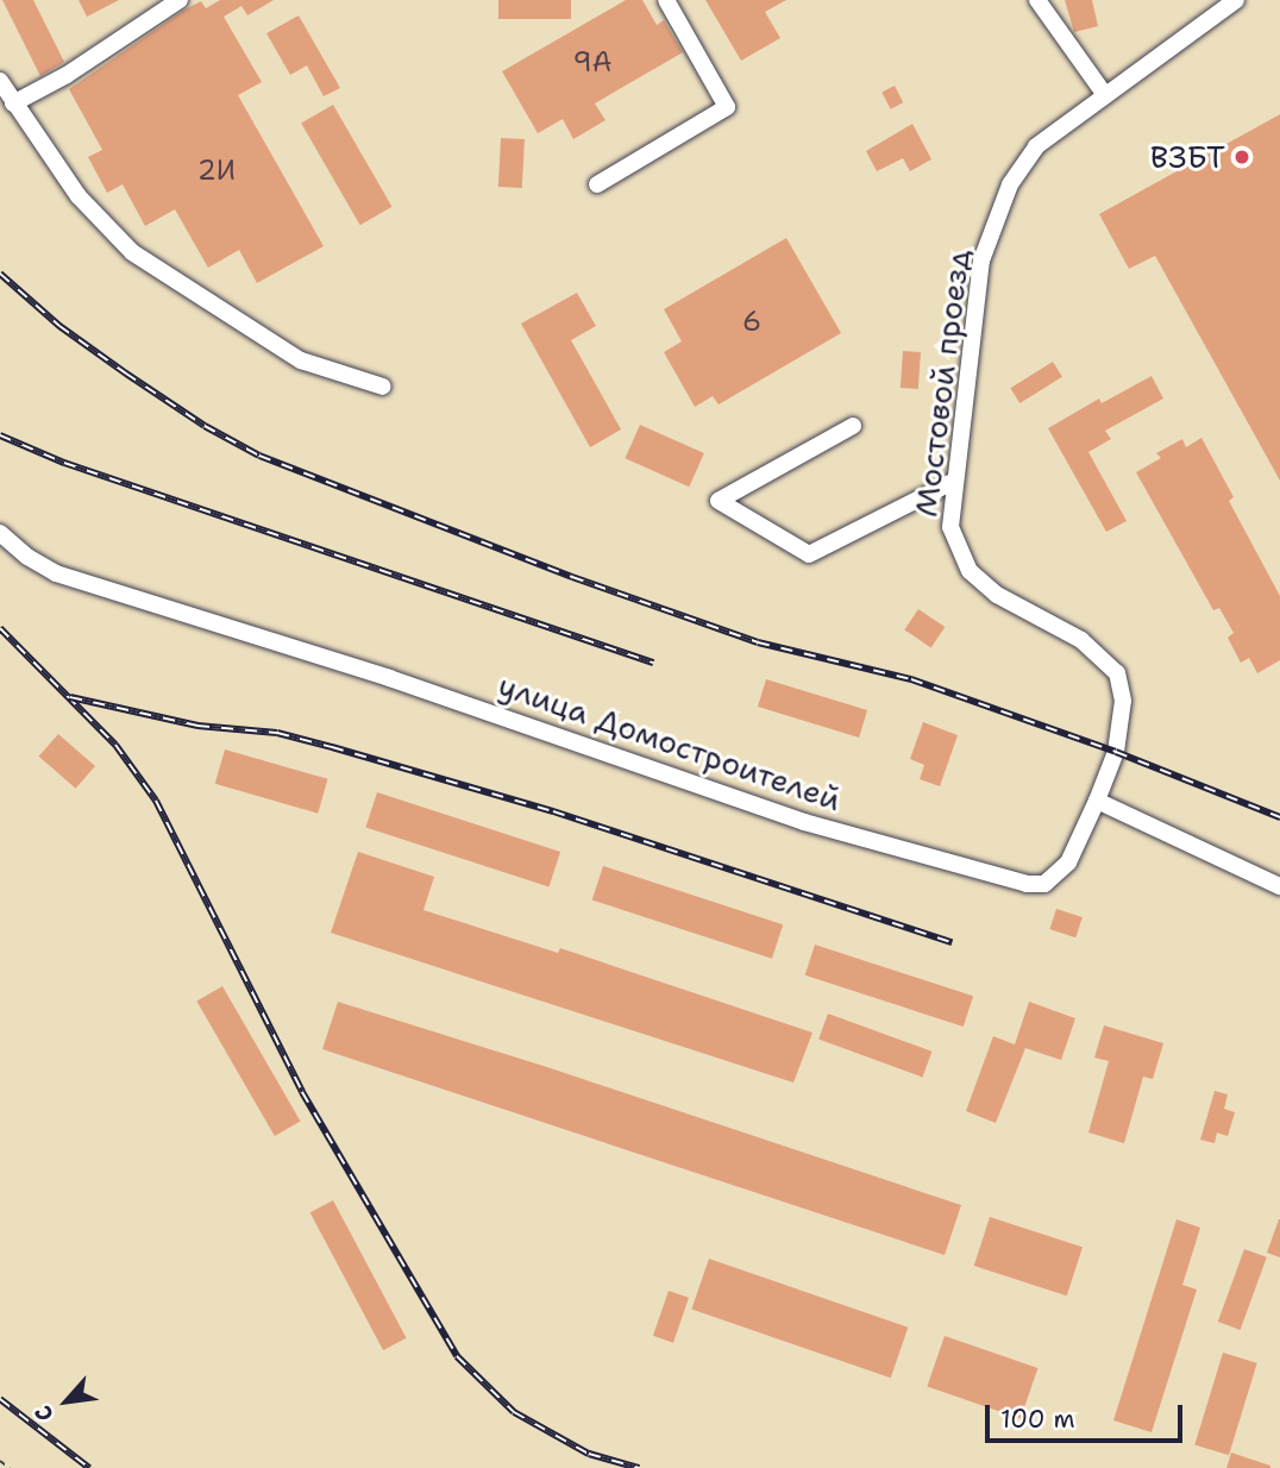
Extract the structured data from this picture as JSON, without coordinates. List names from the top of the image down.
{
  "streets": {
    "street": ["Мостовой проезд", "улица Домостроителей"]
  },
  "crossings": [
    ["Мостовой проезд", "улица Домостроителей"]
  ],
  "places": ["ВЗБТ"],
  "house_numbers": ["9А", "2И", "6"],
  "scale_bar": "100 m",
  "north": "bottom left"
}
